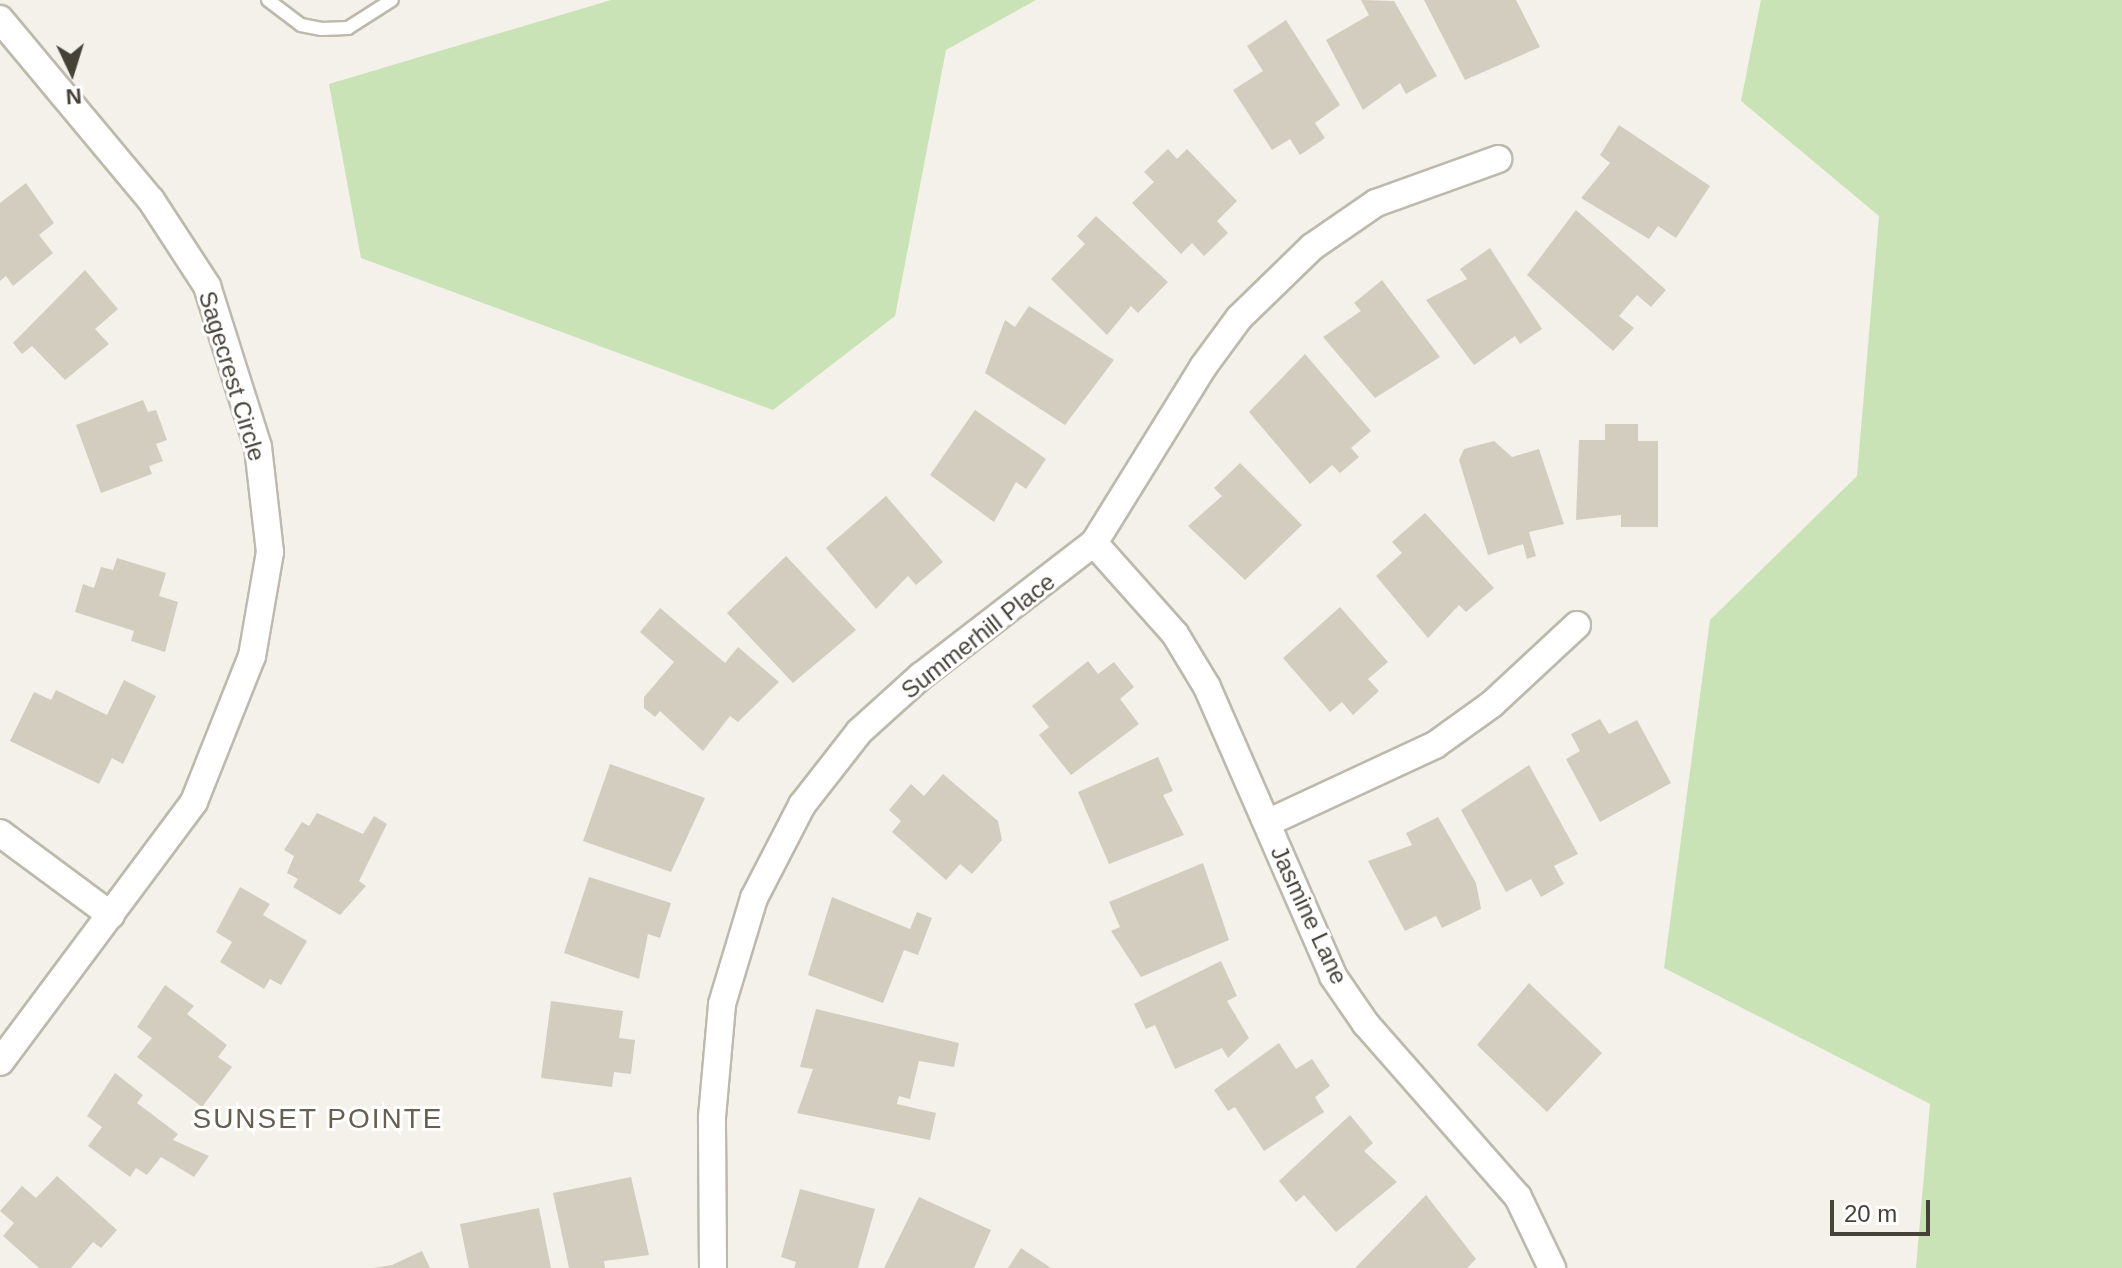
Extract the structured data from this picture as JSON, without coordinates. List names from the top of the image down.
{
  "streets": {
    "street": ["Sagecrest Circle", "Summerhill Place", "Jasmine Lane"]
  },
  "crossings": [
    ["Summerhill Place", "Jasmine Lane"]
  ],
  "districts": ["SUNSET POINTE"],
  "scale_bar": "20 m",
  "north": "bottom"
}
